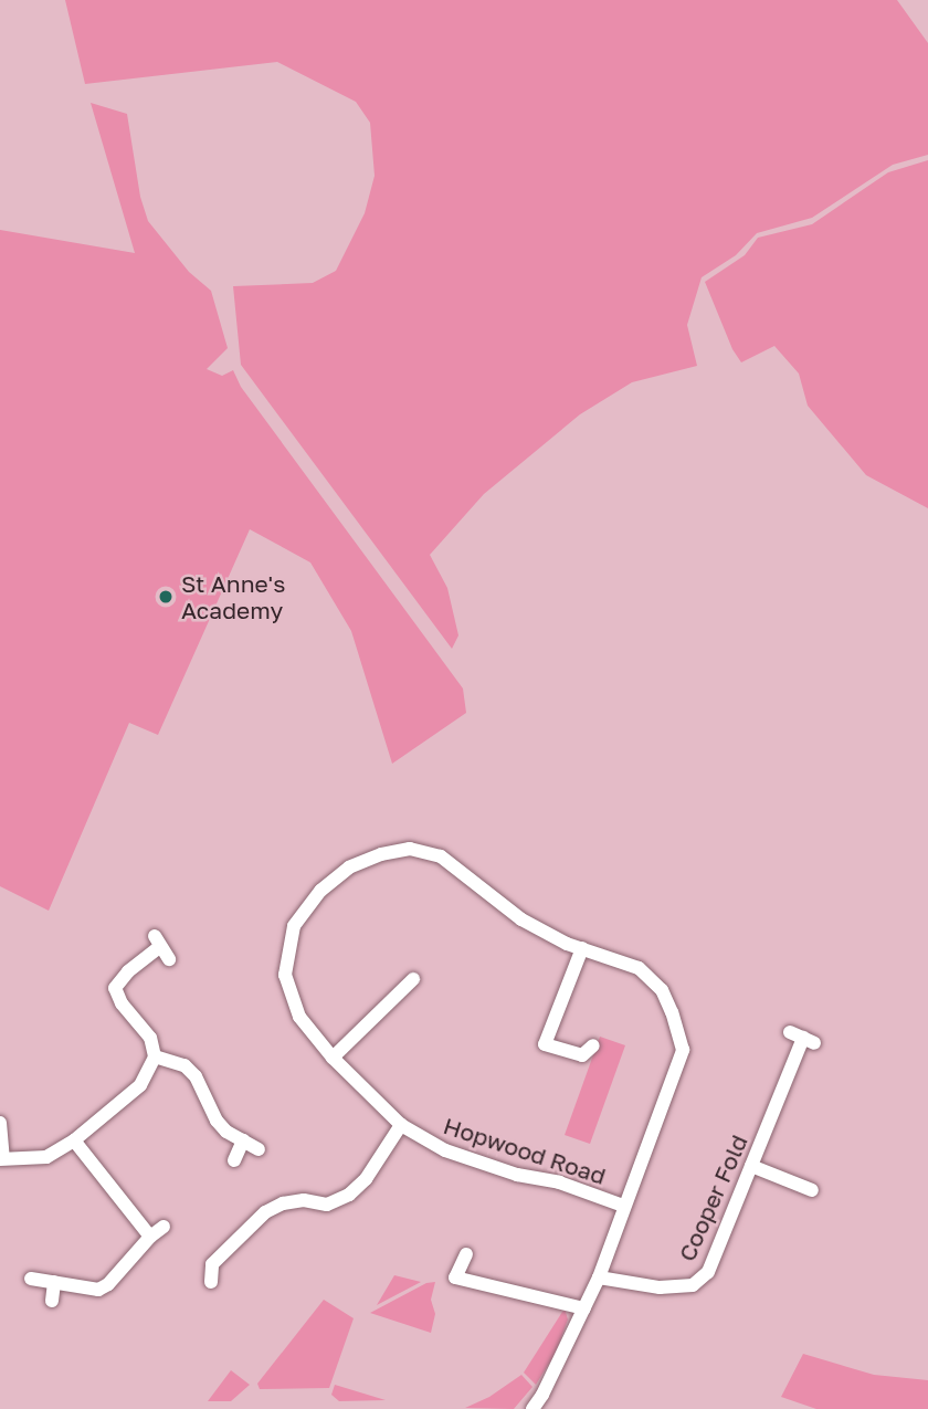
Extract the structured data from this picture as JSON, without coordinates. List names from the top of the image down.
{
  "streets": {
    "street": ["Hopwood Road", "Cooper Fold"]
  },
  "crossings": [
    ["Hopwood Road", "Cooper Fold"]
  ],
  "places": ["St Anne's Academy"]
}
